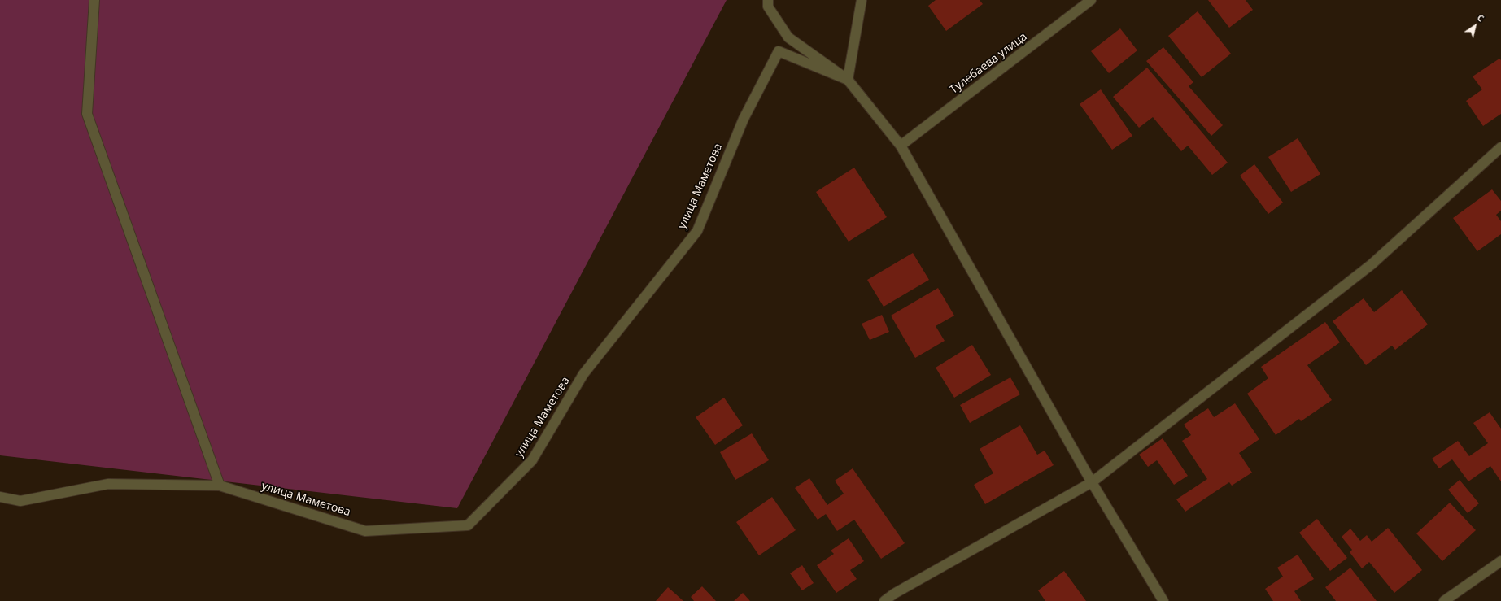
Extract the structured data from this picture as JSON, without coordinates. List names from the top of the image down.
{
  "streets": {
    "street": ["Тулебаева улица", "улица Маметова"]
  },
  "north": "top right"
}
